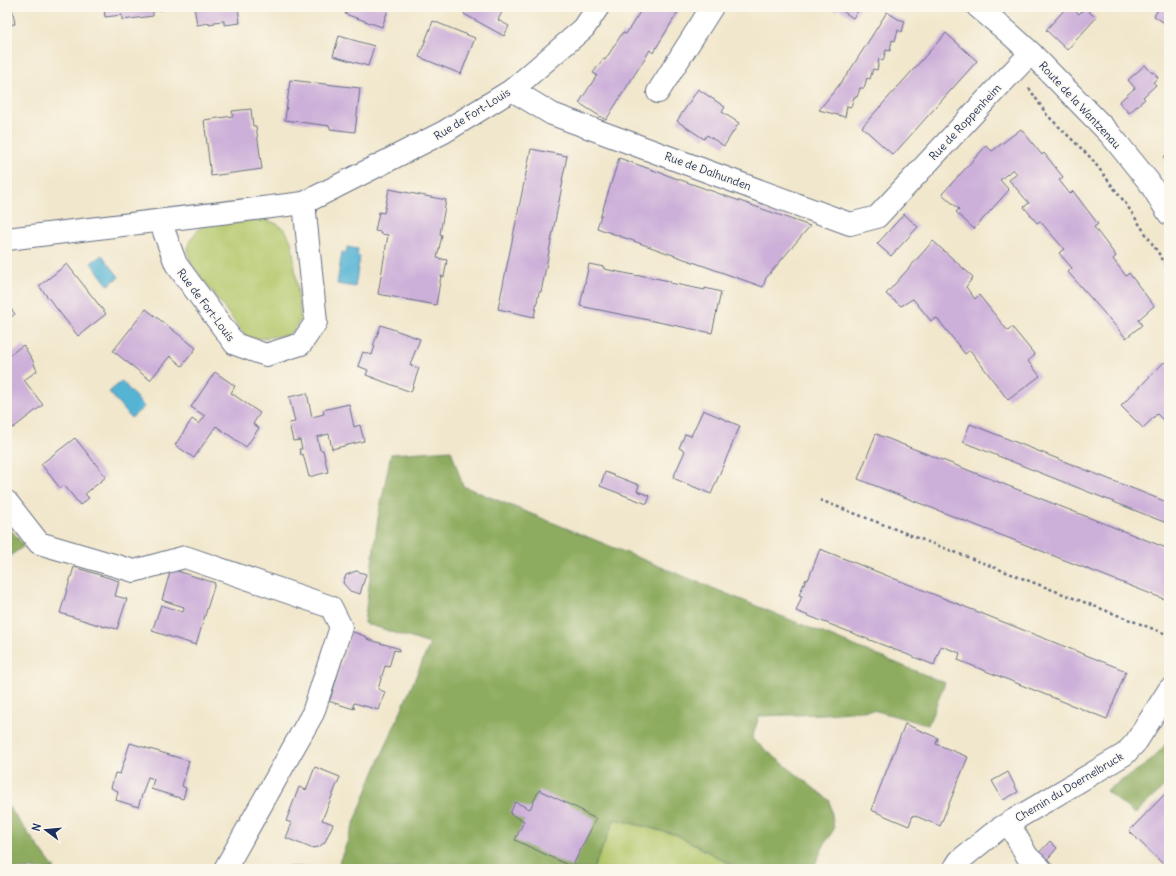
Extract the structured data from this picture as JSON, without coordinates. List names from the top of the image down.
{
  "streets": {
    "street": [
      "Route de la Wantzenau",
      "Rue de Fort-Louis",
      "Rue de Roppenheim",
      "Rue de Dalhunden",
      "Chemin du Doernelbruck"
    ]
  },
  "crossings": [
    ["Route de la Wantzenau", "Rue de Roppenheim"],
    ["Rue de Fort-Louis", "Rue de Dalhunden"],
    ["Rue de Roppenheim", "Rue de Dalhunden"]
  ],
  "north": "left"
}
